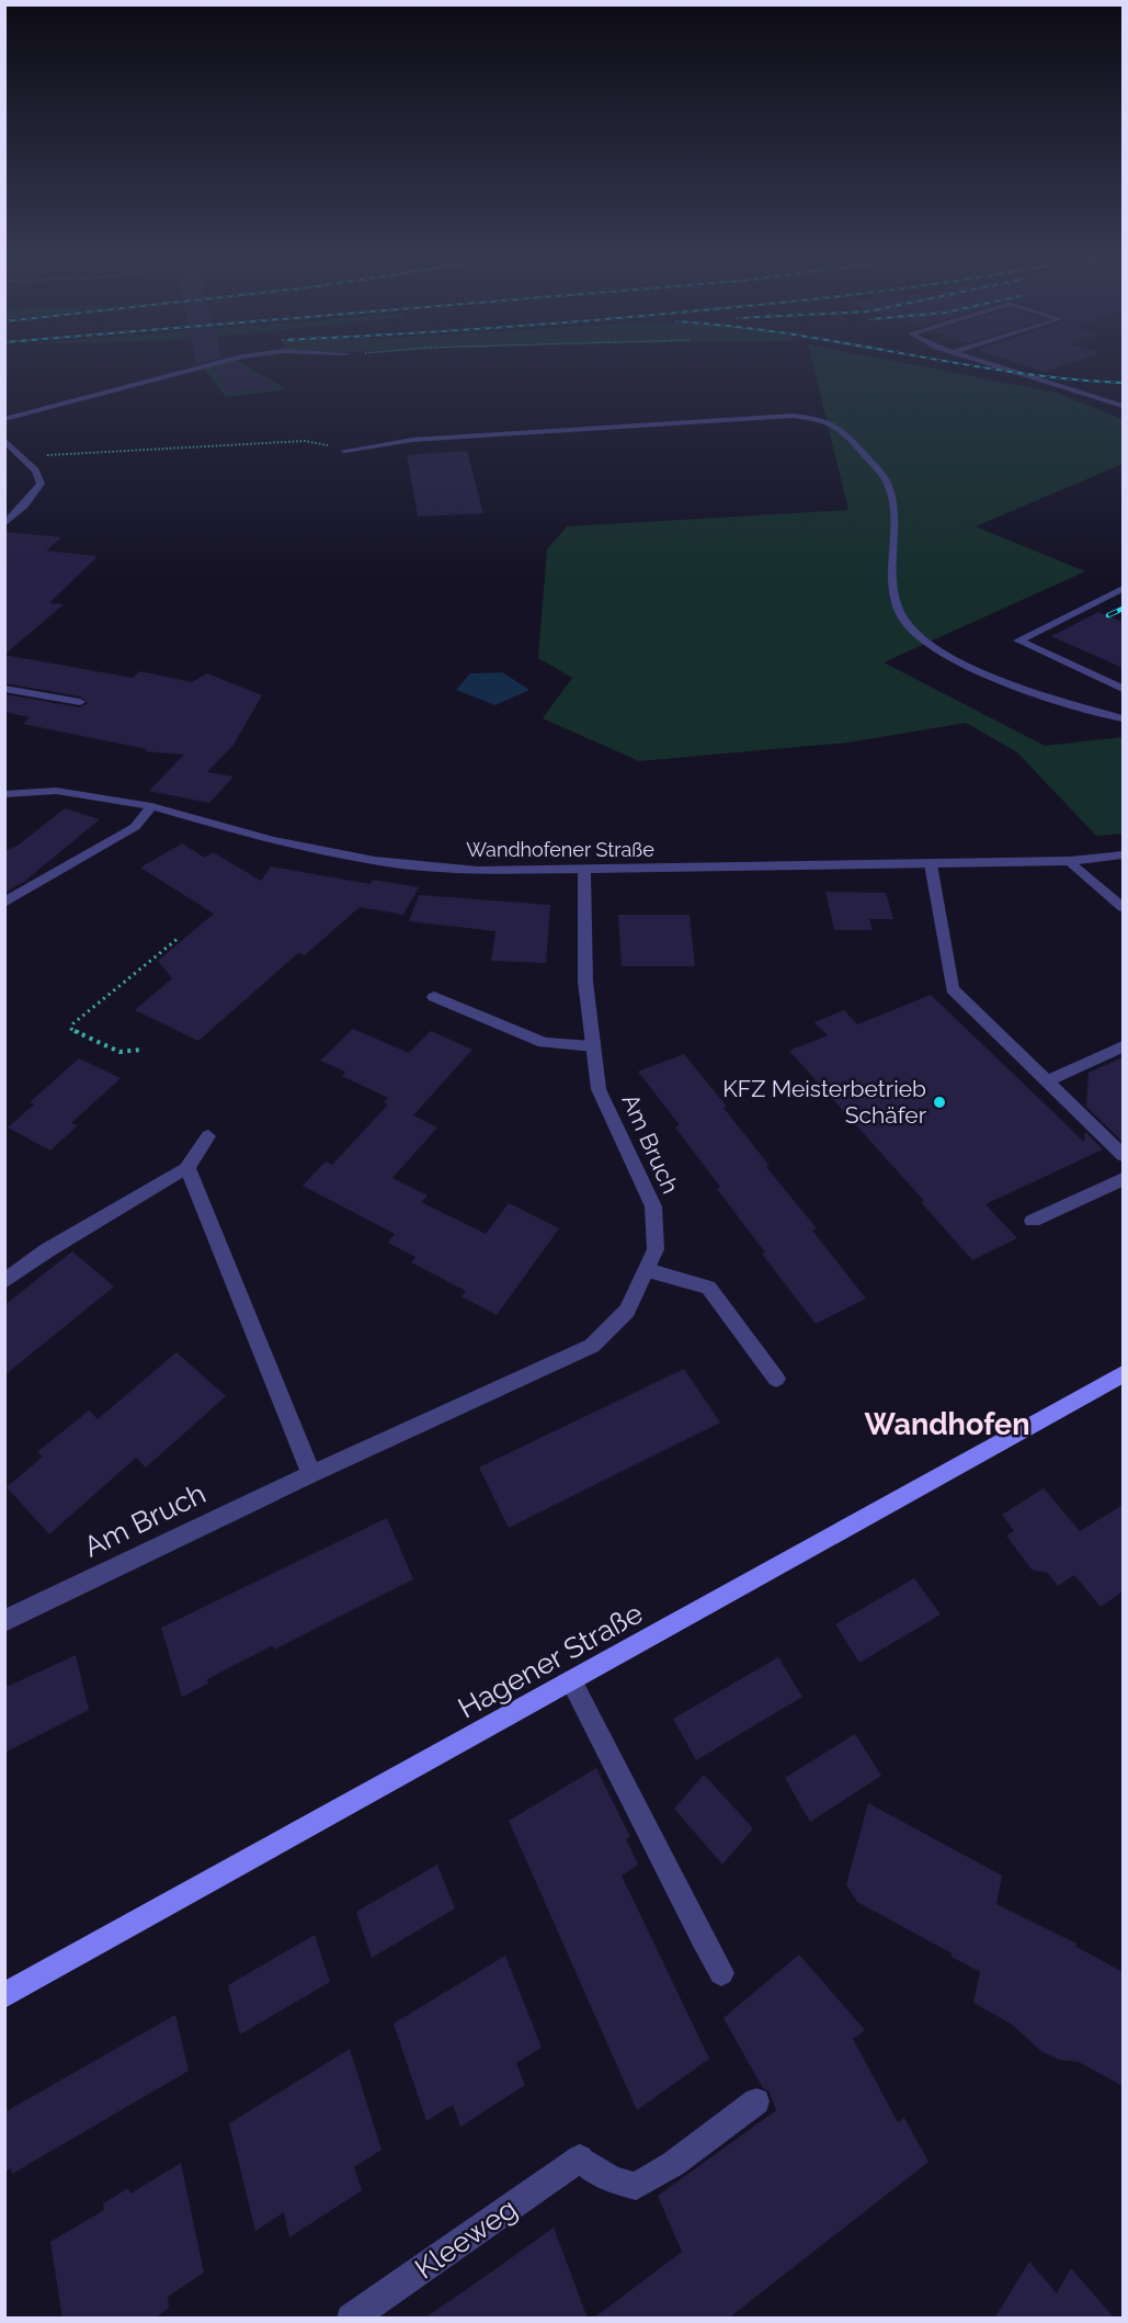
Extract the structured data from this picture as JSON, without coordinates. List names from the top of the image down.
{
  "streets": {
    "main road": ["Hagener Straße"],
    "street": ["Wandhofener Straße", "Am Bruch", "Kleeweg"]
  },
  "crossings": [
    ["Wandhofener Straße", "Am Bruch"]
  ],
  "districts": ["Wandhofen"],
  "places": ["KFZ Meisterbetrieb Schäfer"]
}
